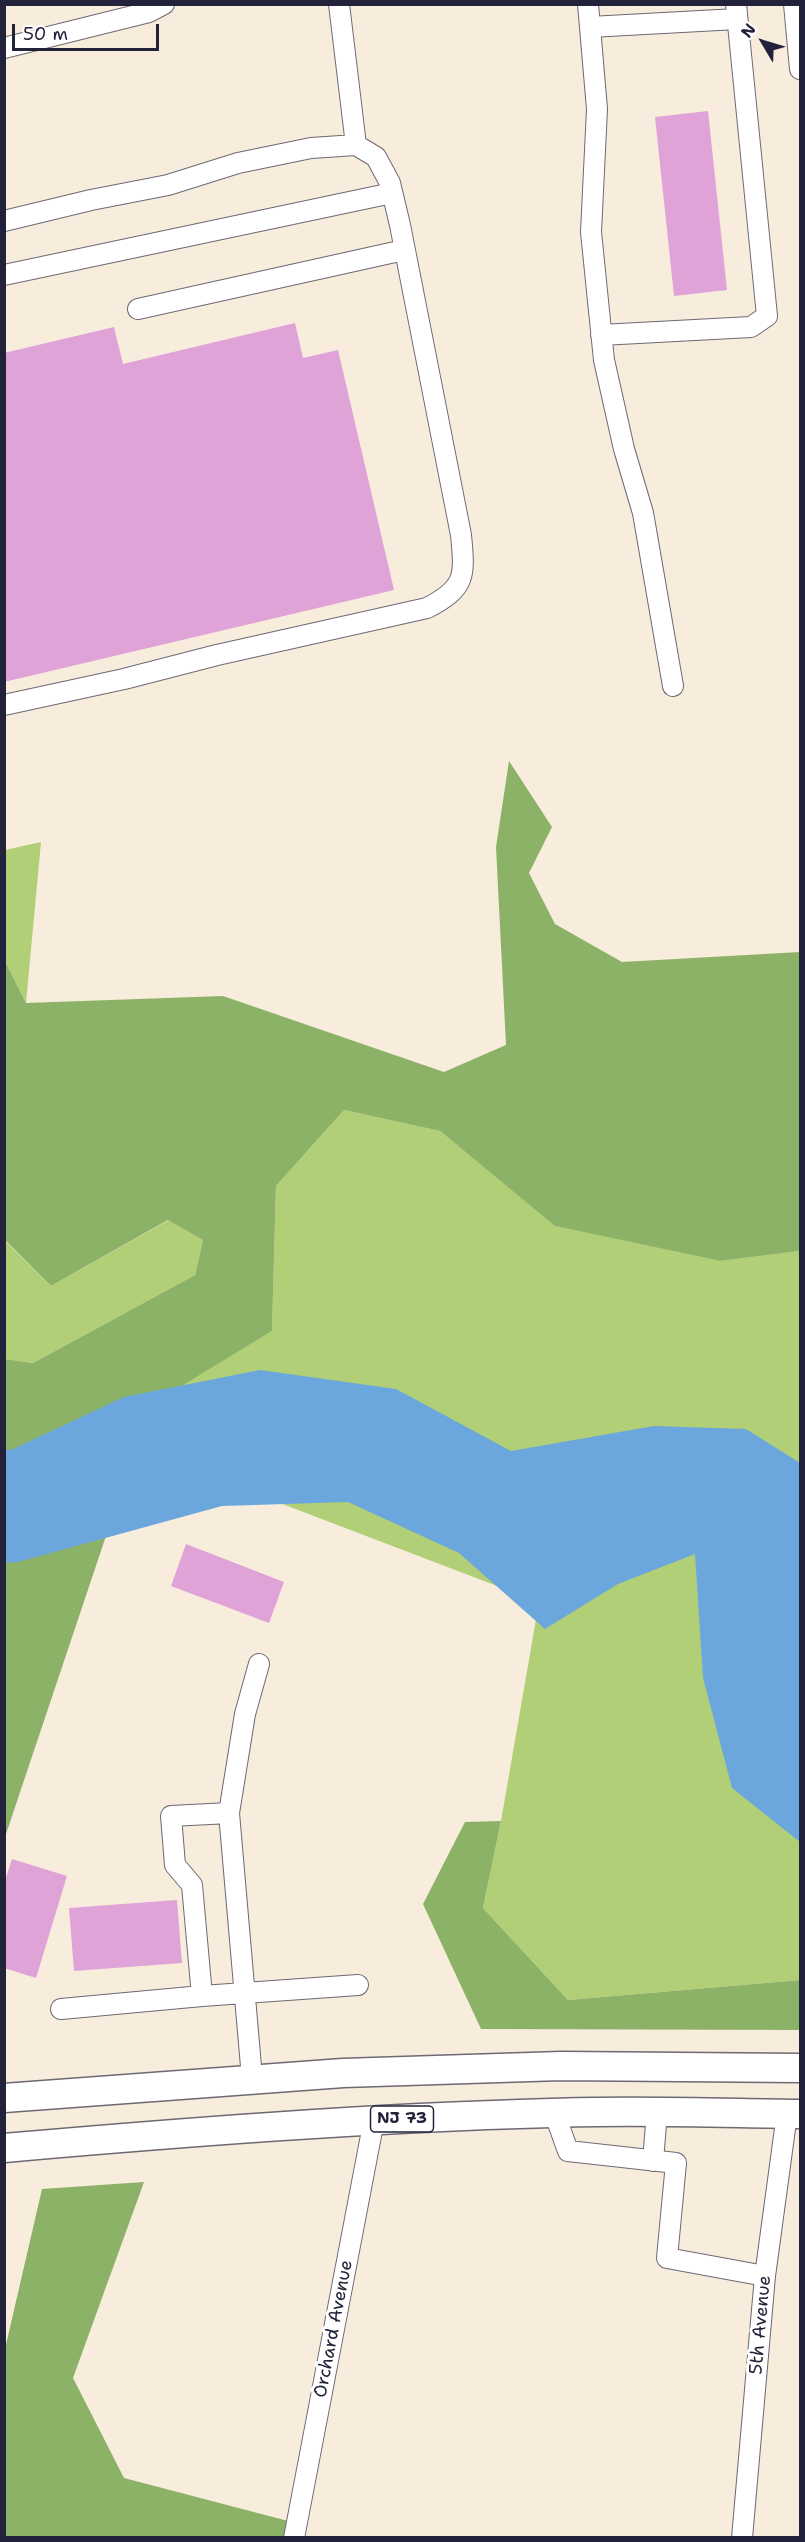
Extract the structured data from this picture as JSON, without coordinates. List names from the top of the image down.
{
  "streets": {
    "highway": ["NJ 73"],
    "street": ["5th Avenue", "Orchard Avenue"]
  },
  "crossings": [
    ["NJ 73", "5th Avenue"],
    ["NJ 73", "Orchard Avenue"]
  ],
  "scale_bar": "50 m",
  "north": "top left"
}
